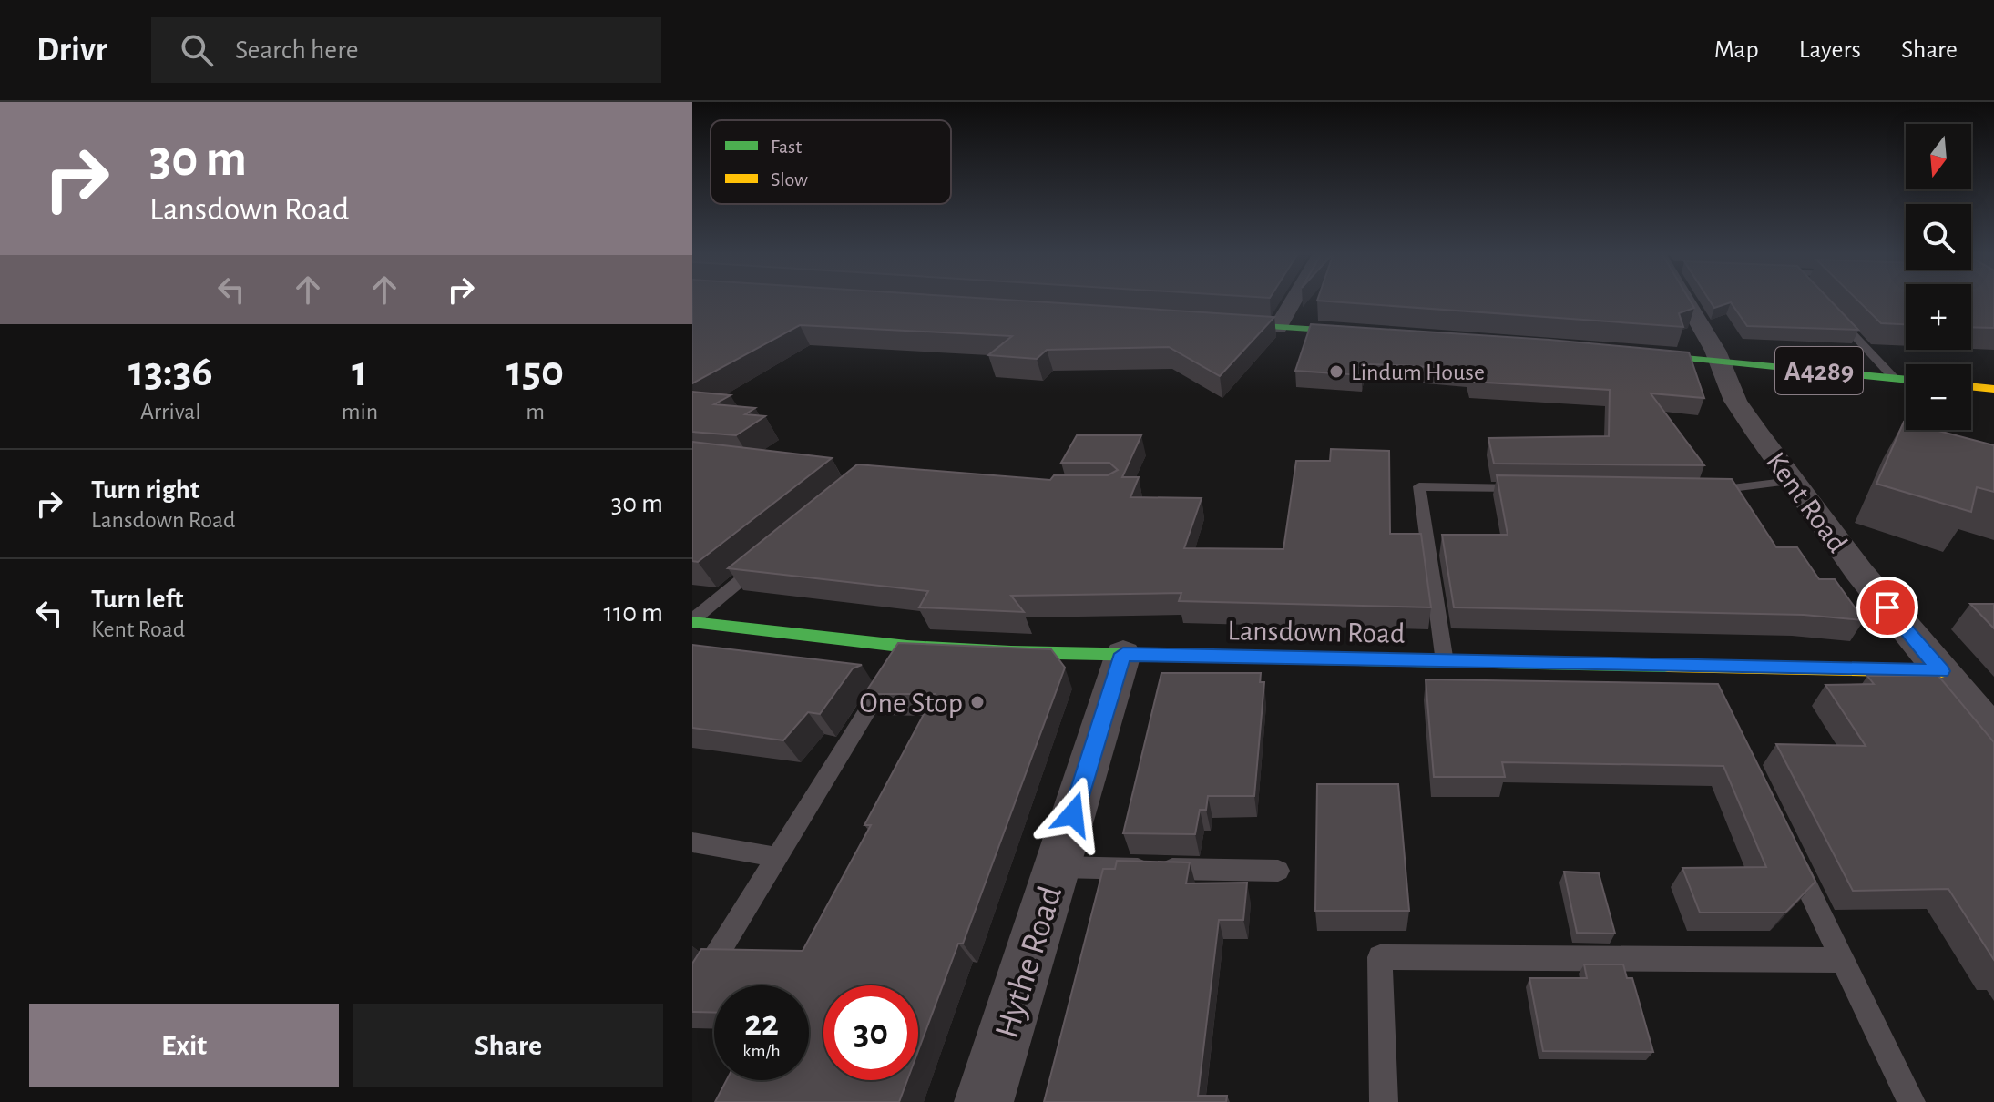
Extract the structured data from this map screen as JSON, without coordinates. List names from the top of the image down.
{
  "streets": {
    "street": [
      "A4289",
      "Kent Road",
      "Lansdown Road",
      "Hythe Road"
    ]
  },
  "crossings": [
    ["A4289", "Kent Road"],
    ["Kent Road", "Lansdown Road"],
    ["Lansdown Road", "Hythe Road"]
  ],
  "places": ["Lindum House", "One Stop"],
  "legend": ["Fast", "Slow"],
  "north": "bottom",
  "page": {
    "header": "Drivr",
    "search": "Search here",
    "nav": ["Map", "Layers", "Share"],
    "turn": ["30 m", "Lansdown Road"],
    "map_buttons": ["+", "−"],
    "eta": [
      "13:36",
      "Arrival",
      "1",
      "min",
      "150",
      "m"
    ],
    "list": [
      {
        "name": "Turn right",
        "note": "Lansdown Road",
        "value": "30 m"
      },
      {
        "name": "Turn left",
        "note": "Kent Road",
        "value": "110 m"
      }
    ],
    "speed": "22 km/h",
    "limit": "30",
    "buttons": ["Exit", "Share"]
  }
}
